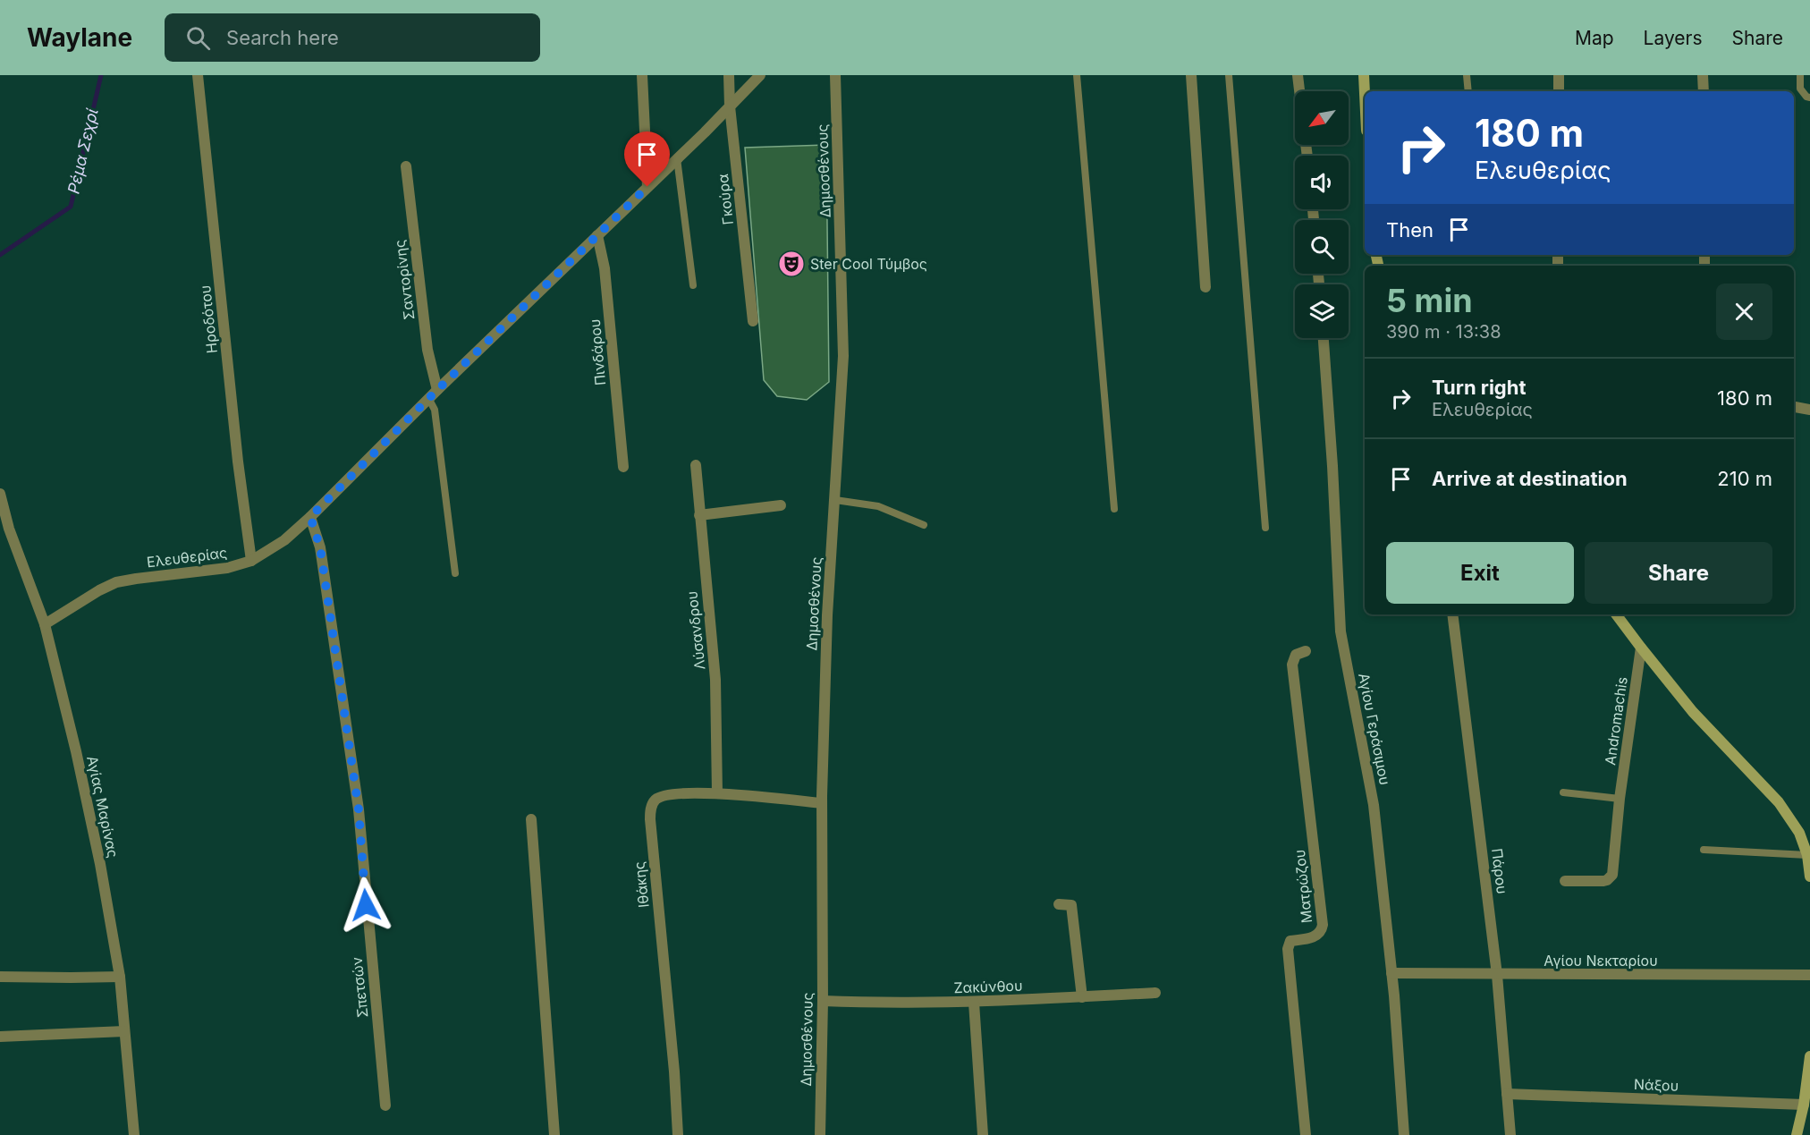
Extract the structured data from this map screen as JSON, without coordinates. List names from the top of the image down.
{
  "streets": {
    "street": [
      "Δημοσθένους",
      "Γκούρα",
      "Σαντορίνης",
      "Ηροδότου",
      "Πινδάρου",
      "Ελευθερίας",
      "Λύσανδρου",
      "Andromachis",
      "Αγίου Γεράσιμου",
      "Αγίας Μαρίνας",
      "Πάρου",
      "Ιθάκης",
      "Ματρώζου",
      "Αγίου Νεκταρίου",
      "Ζακύνθου",
      "Σπετσών",
      "Νάξου"
    ]
  },
  "crossings": [
    ["Δημοσθένους", "Ιθάκης"],
    ["Δημοσθένους", "Ζακύνθου"],
    ["Γκούρα", "Ελευθερίας"],
    ["Σαντορίνης", "Ελευθερίας"],
    ["Ηροδότου", "Ελευθερίας"],
    ["Πινδάρου", "Ελευθερίας"],
    ["Ελευθερίας", "Αγίας Μαρίνας"],
    ["Ελευθερίας", "Σπετσών"],
    ["Λύσανδρου", "Ιθάκης"],
    ["Αγίου Γεράσιμου", "Αγίου Νεκταρίου"],
    ["Πάρου", "Αγίου Νεκταρίου"],
    ["Πάρου", "Νάξου"]
  ],
  "water": ["Ρέμα Σεχρί"],
  "places": {
    "theatre": ["Ster Cool Τύμβος"]
  },
  "north": "bottom left",
  "page": {
    "header": "Waylane",
    "search": "Search here",
    "nav": ["Map", "Layers", "Share"],
    "turn": ["180 m", "Ελευθερίας"],
    "then": "Then",
    "heading": ["5 min", "390 m · 13:38"],
    "list": [
      {
        "name": "Turn right",
        "note": "Ελευθερίας",
        "value": "180 m"
      },
      {
        "name": "Arrive at destination",
        "value": "210 m"
      }
    ],
    "buttons": ["Exit", "Share"]
  }
}
